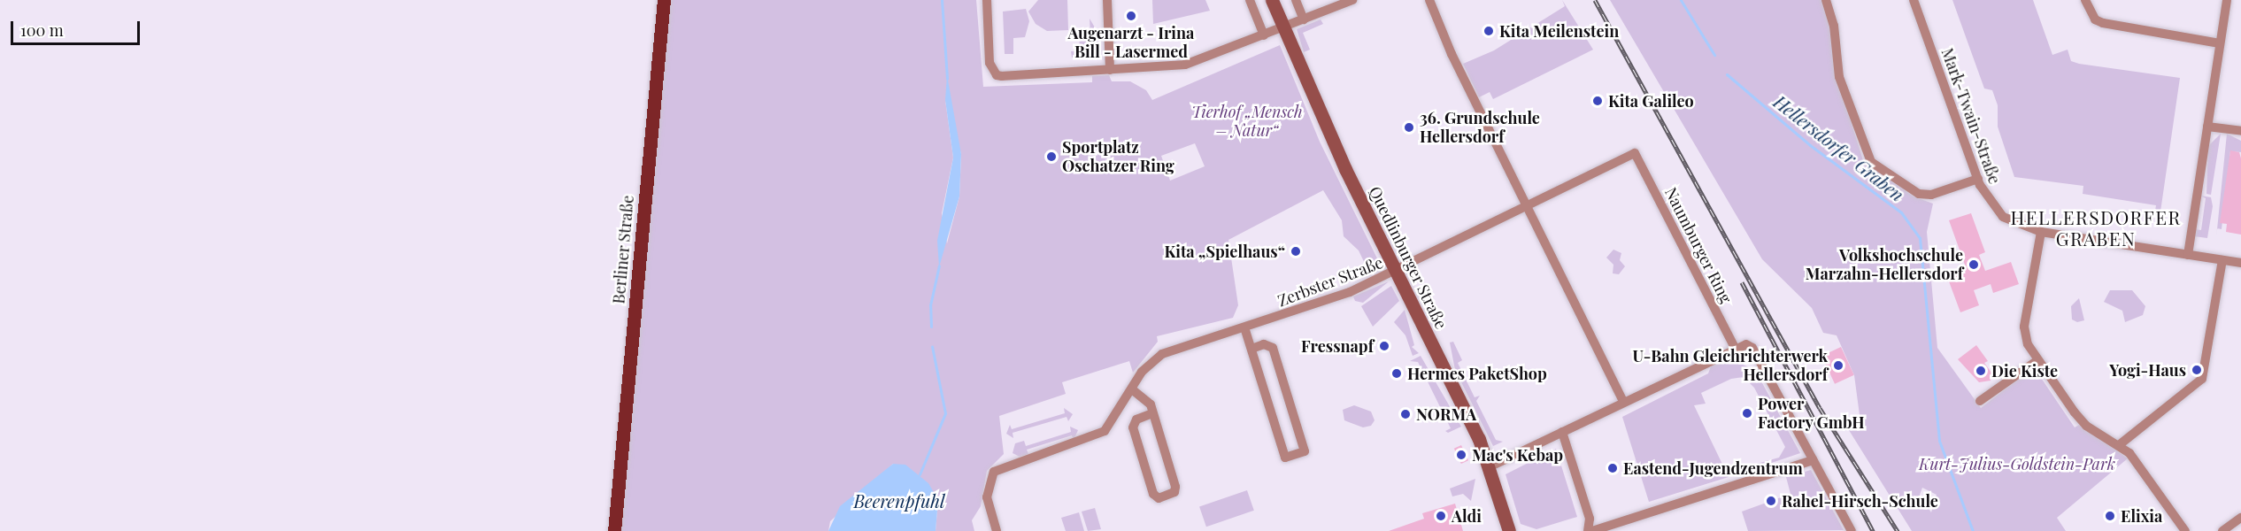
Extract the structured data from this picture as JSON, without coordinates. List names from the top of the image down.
{
  "streets": {
    "main road": ["Berliner Straße"],
    "street": [
      "Mark-Twain-Straße",
      "Naumburger Ring",
      "Quedlinburger Straße",
      "Zerbster Straße"
    ]
  },
  "crossings": [
    ["Naumburger Ring", "Quedlinburger Straße"],
    ["Naumburger Ring", "Zerbster Straße"],
    ["Quedlinburger Straße", "Zerbster Straße"]
  ],
  "districts": ["HELLERSDORFER GRABEN"],
  "water": ["Hellersdorfer Graben", "Beerenpfuhl"],
  "parks": ["Tierhof „Mensch – Natur“", "Kurt-Julius-Goldstein-Park"],
  "places": [
    "Augenarzt - Irina Bill - Lasermed",
    "Kita Meilenstein",
    "Kita Galileo",
    "36. Grundschule Hellersdorf",
    "Sportplatz Oschatzer Ring",
    "Kita „Spielhaus“",
    "Volkshochschule Marzahn-Hellersdorf",
    "Fressnapf",
    "U-Bahn Gleichrichterwerk Hellersdorf",
    "Yogi-Haus",
    "Die Kiste",
    "Hermes PaketShop",
    "Power Factory GmbH",
    "NORMA",
    "Mac's Kebap",
    "Eastend-Jugendzentrum",
    "Rahel-Hirsch-Schule",
    "Aldi",
    "Elixia"
  ],
  "scale_bar": "100 m"
}
